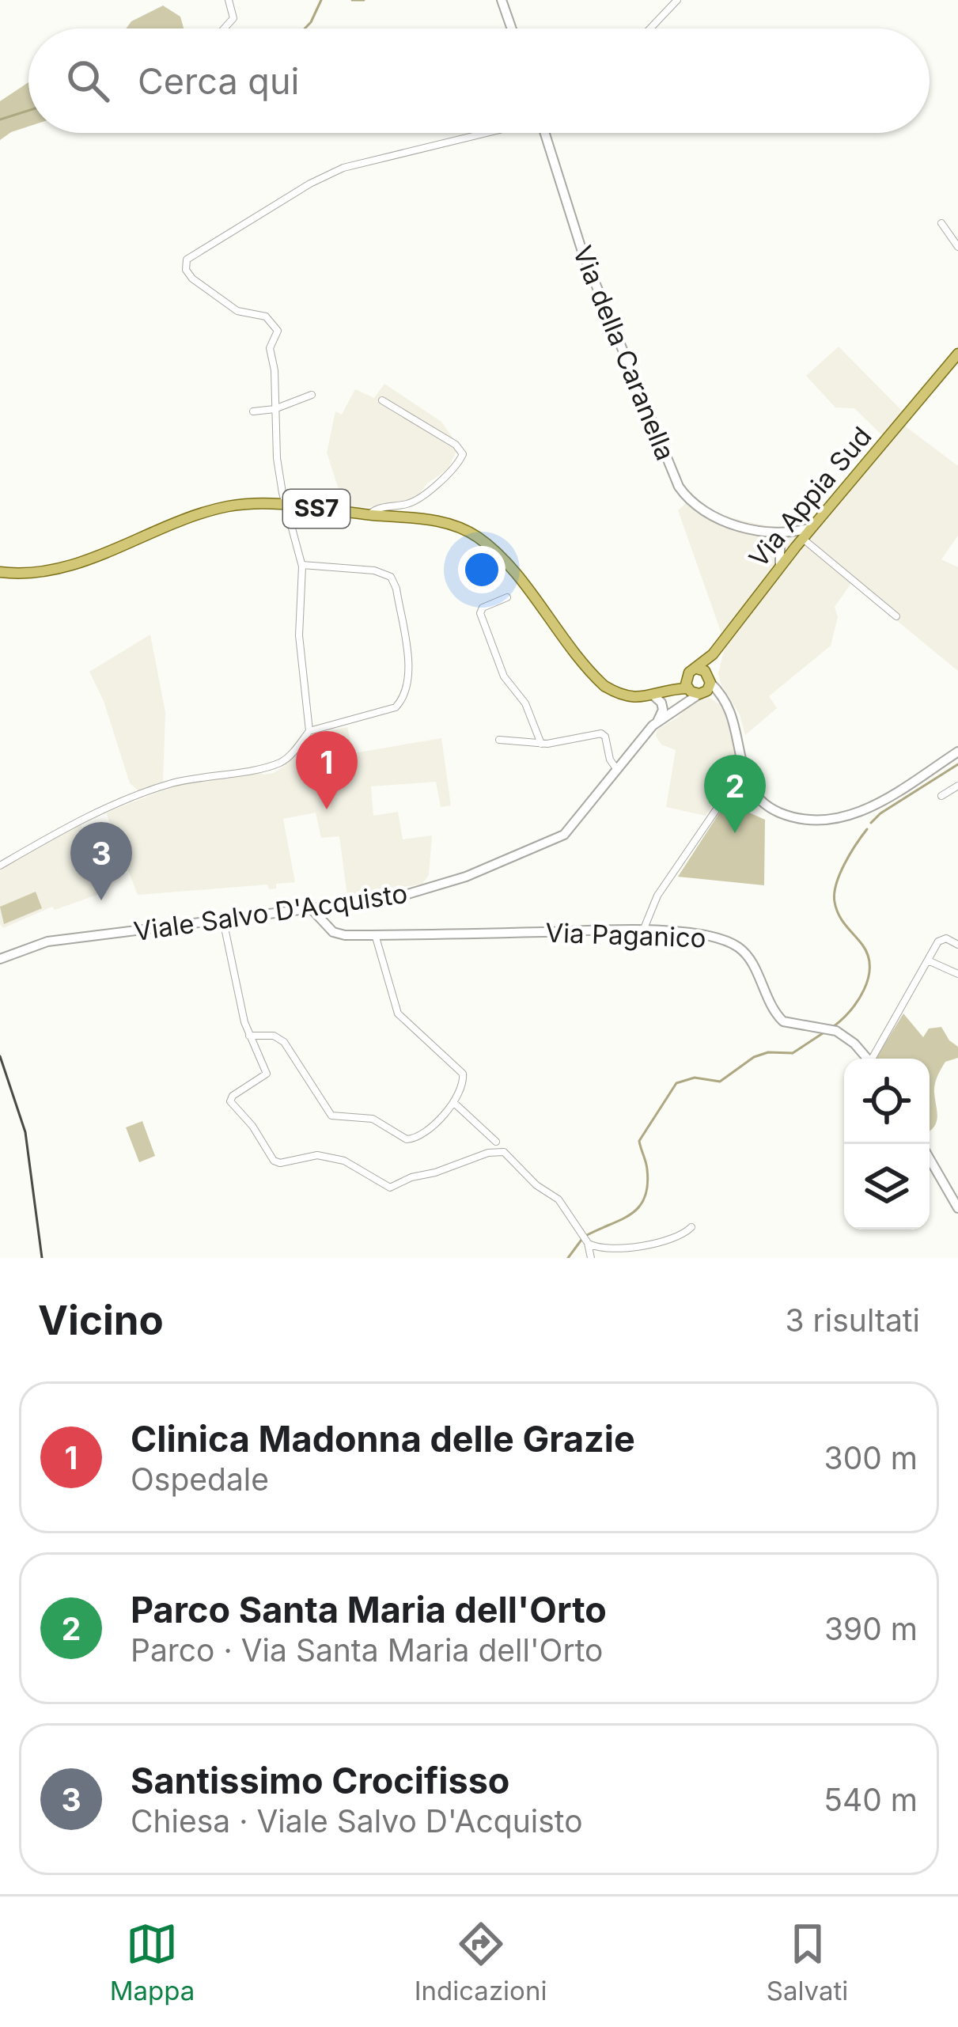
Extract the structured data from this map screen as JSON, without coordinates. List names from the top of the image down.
{
  "streets": {
    "main road": [
      "Via della Caranella",
      "Via Appia Sud",
      "SS7",
      "Viale Salvo D'Acquisto",
      "Via Paganico"
    ]
  },
  "crossings": [
    ["Via della Caranella", "Via Appia Sud"],
    ["Viale Salvo D'Acquisto", "Via Paganico"]
  ],
  "page": {
    "search": "Cerca qui",
    "pins": ["1", "2", "3"],
    "heading": ["Vicino", "3 risultati"],
    "list": [
      {
        "mark": "1",
        "name": "Clinica Madonna delle Grazie",
        "note": "Ospedale",
        "value": "300 m"
      },
      {
        "mark": "2",
        "name": "Parco Santa Maria dell'Orto",
        "note": "Parco · Via Santa Maria dell'Orto",
        "value": "390 m"
      },
      {
        "mark": "3",
        "name": "Santissimo Crocifisso",
        "note": "Chiesa · Viale Salvo D'Acquisto",
        "value": "540 m"
      }
    ],
    "nav": ["Mappa", "Indicazioni", "Salvati"]
  }
}
